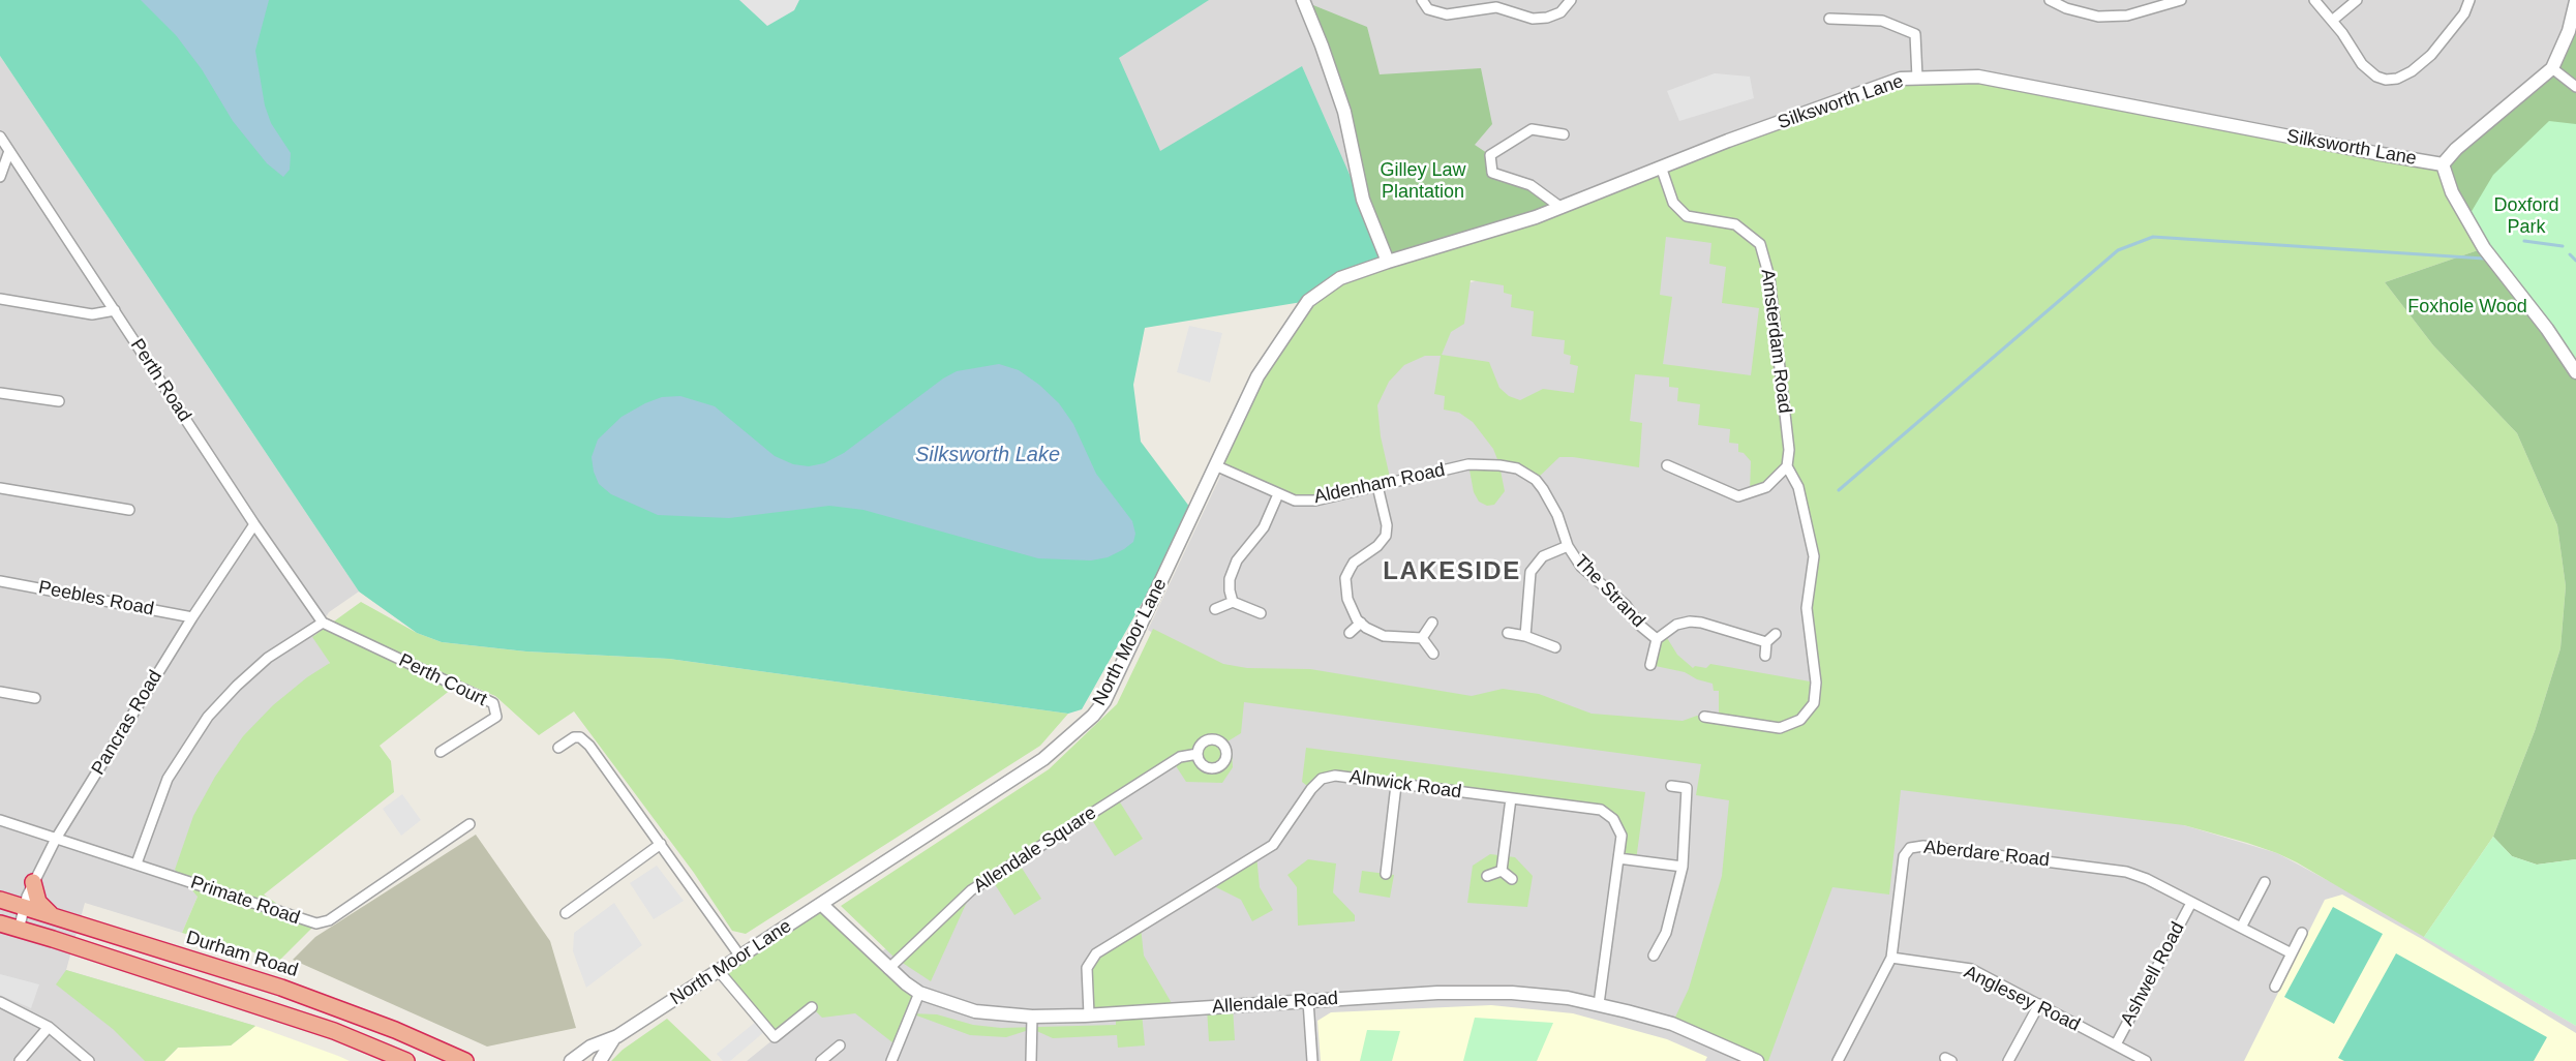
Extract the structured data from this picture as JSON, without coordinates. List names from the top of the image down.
{
  "streets": {
    "highway": ["Durham Road"],
    "street": [
      "Silksworth Lane",
      "Amsterdam Road",
      "Perth Road",
      "Aldenham Road",
      "The Strand",
      "Peebles Road",
      "North Moor Lane",
      "Perth Court",
      "Pancras Road",
      "Alnwick Road",
      "Allendale Square",
      "Aberdare Road",
      "Primate Road",
      "Ashwell Road",
      "Anglesey Road",
      "Allendale Road"
    ]
  },
  "crossings": [
    ["Silksworth Lane", "Amsterdam Road"],
    ["Silksworth Lane", "North Moor Lane"],
    ["Perth Road", "Perth Court"],
    ["Perth Road", "Pancras Road"],
    ["Aldenham Road", "The Strand"],
    ["Aldenham Road", "North Moor Lane"],
    ["Peebles Road", "Pancras Road"],
    ["North Moor Lane", "Allendale Road"],
    ["Pancras Road", "Primate Road"],
    ["Pancras Road", "Durham Road"],
    ["Alnwick Road", "Allendale Road"],
    ["Allendale Square", "Allendale Road"],
    ["Aberdare Road", "Ashwell Road"],
    ["Aberdare Road", "Anglesey Road"],
    ["Ashwell Road", "Anglesey Road"]
  ],
  "districts": ["LAKESIDE"],
  "water": ["Silksworth Lake"],
  "parks": ["Gilley Law Plantation", "Doxford Park", "Foxhole Wood"]
}
